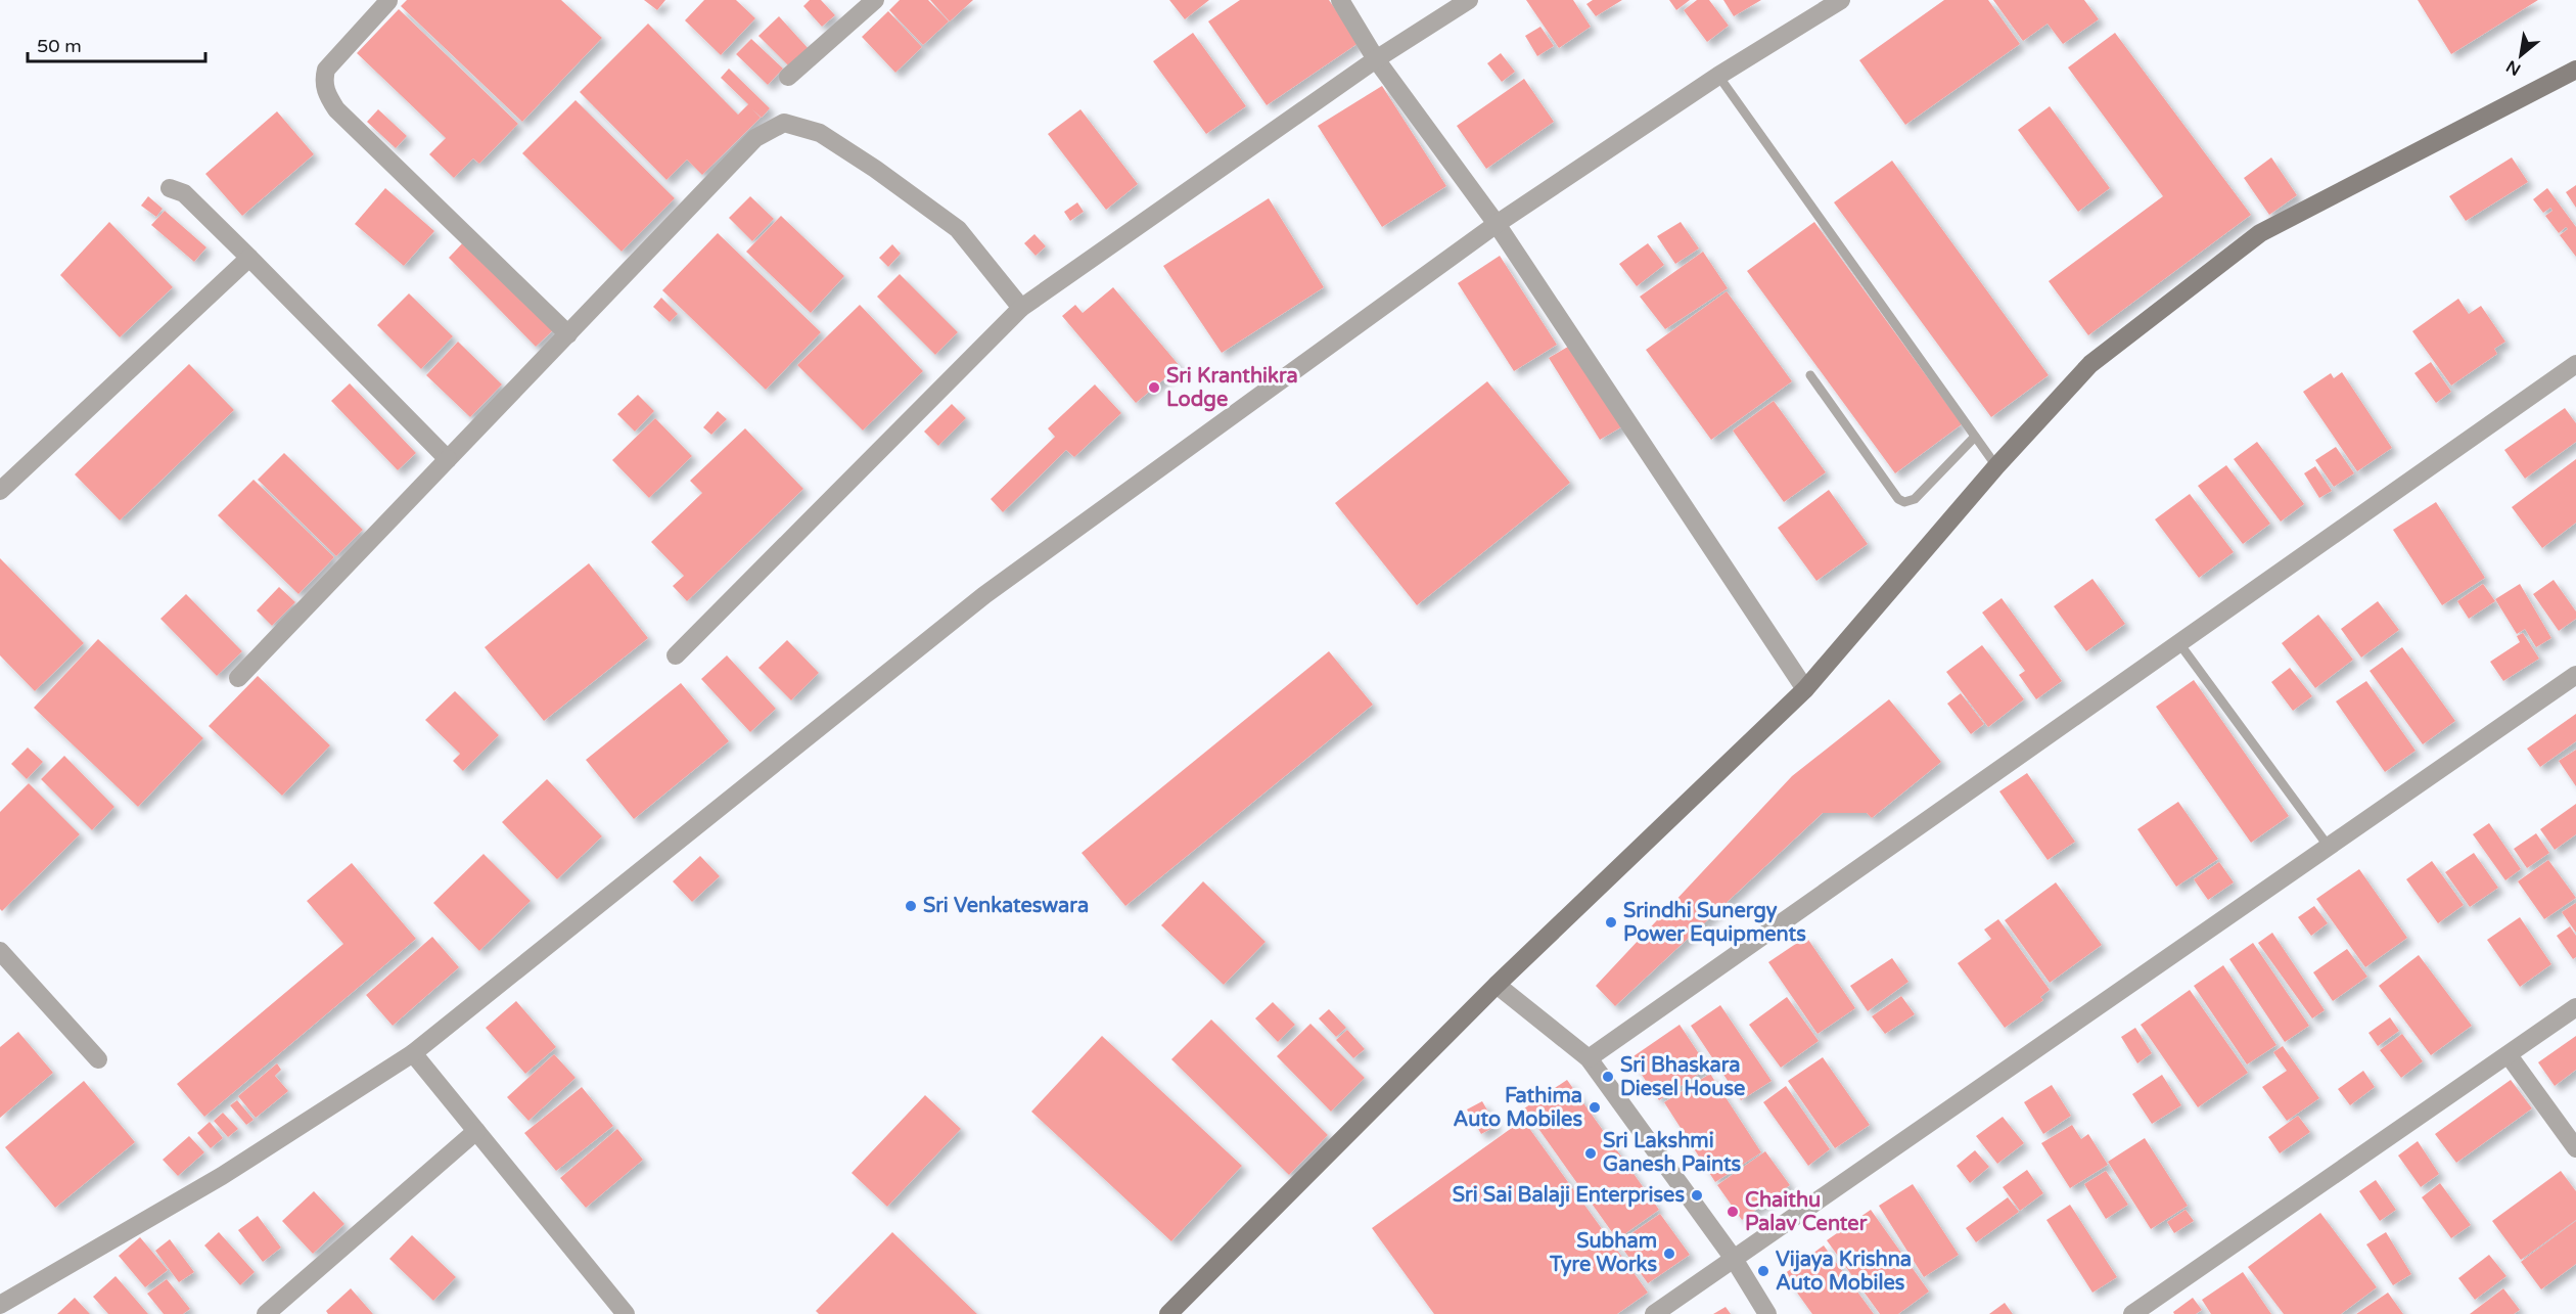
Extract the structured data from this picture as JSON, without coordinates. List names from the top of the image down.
{
  "places": [
    "Sri Kranthikra Lodge",
    "Sri Venkateswara",
    "Srindhi Sunergy Power Equipments",
    "Sri Bhaskara Diesel House",
    "Fathima Auto Mobiles",
    "Sri Lakshmi Ganesh Paints",
    "Sri Sai Balaji Enterprises",
    "Chaithu Palav Center",
    "Subham Tyre Works",
    "Vijaya Krishna Auto Mobiles"
  ],
  "scale_bar": "50 m",
  "north": "bottom left"
}
